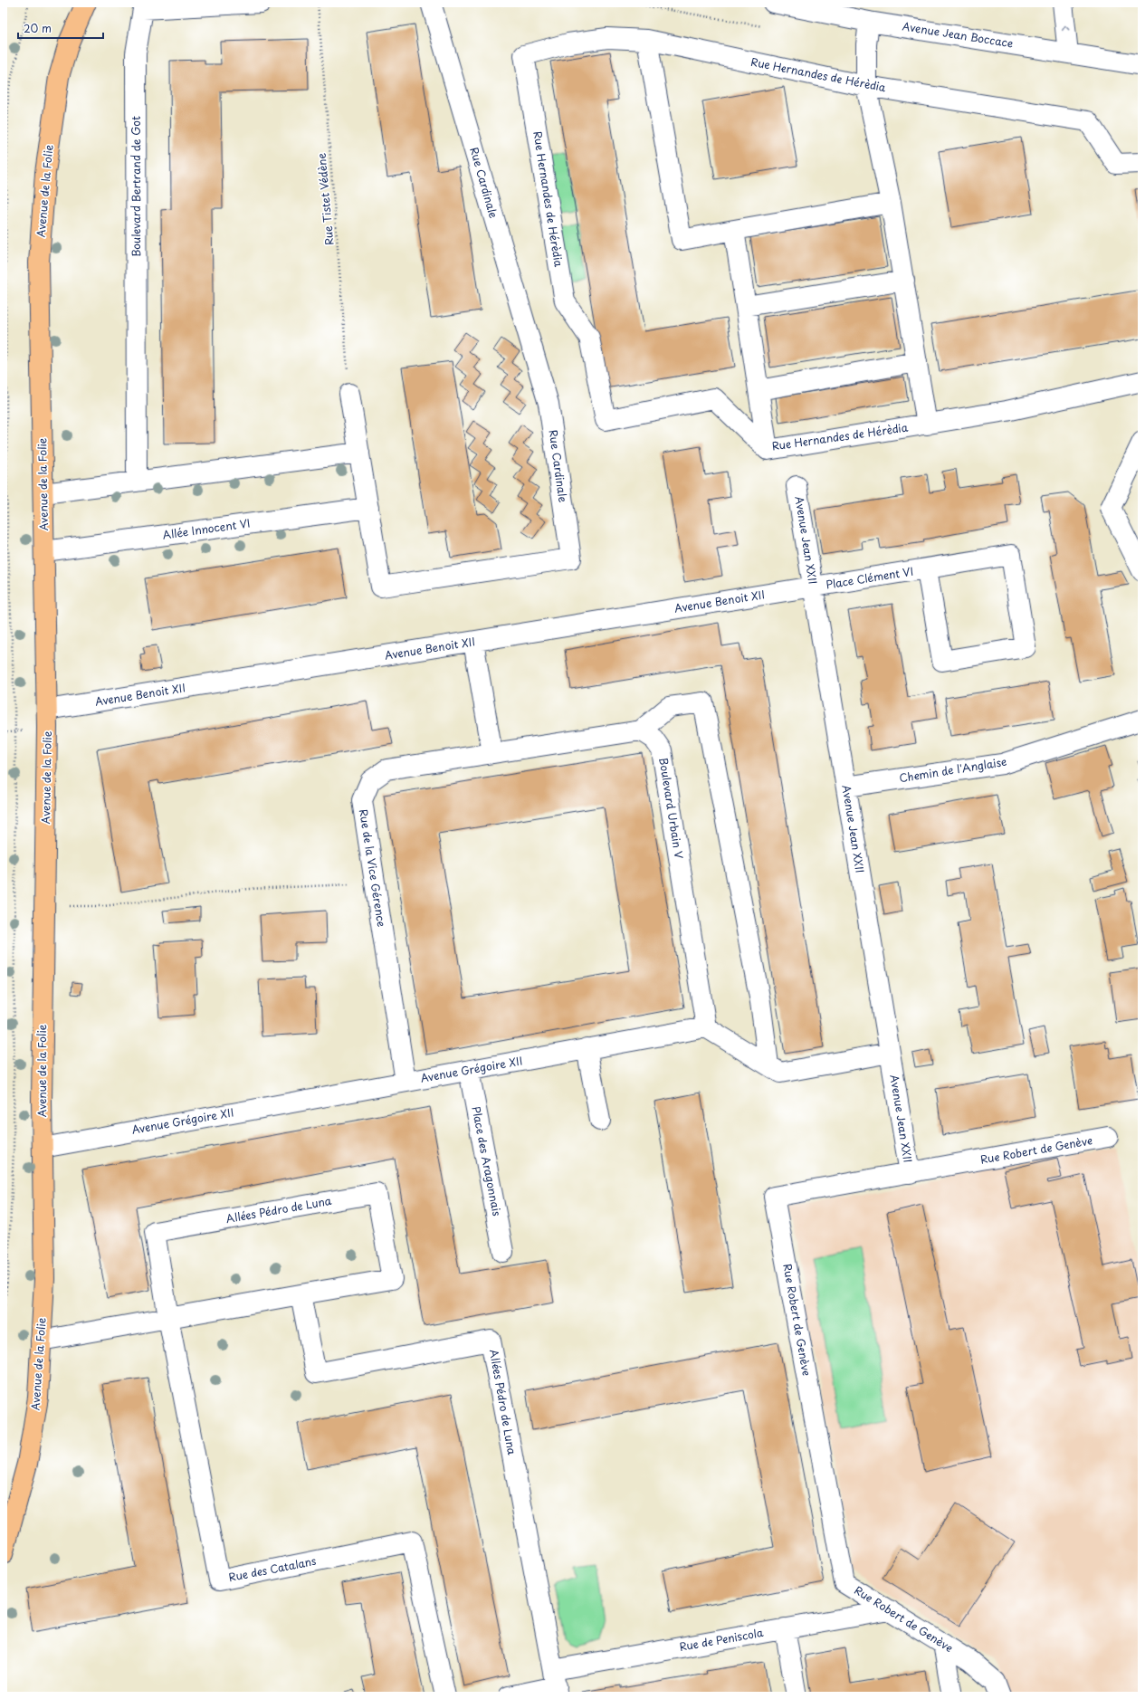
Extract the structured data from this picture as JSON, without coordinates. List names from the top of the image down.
{
  "streets": {
    "main road": ["Avenue de la Folie"],
    "street": [
      "Avenue Jean Boccace",
      "Rue Hernandes de Hérèdia",
      "Rue Cardinale",
      "Boulevard Bertrand de Got",
      "Allée Innocent VI",
      "Avenue Jean XXII",
      "Place Clément VI",
      "Avenue Benoit XII",
      "Chemin de l'Anglaise",
      "Boulevard Urbain V",
      "Rue de la Vice Gérence",
      "Avenue Grégoire XII",
      "Rue Robert de Genève",
      "Place des Aragonnais",
      "Allées Pédro de Luna",
      "Rue des Catalans",
      "Rue de Peniscola"
    ],
    "path": ["Rue Tistet Védène"]
  },
  "crossings": [
    ["Rue Cardinale", "Rue Tistet Védène"],
    ["Rue Cardinale", "Allée Innocent VI"],
    ["Avenue de la Folie", "Allée Innocent VI"],
    ["Avenue de la Folie", "Avenue Benoit XII"],
    ["Avenue de la Folie", "Avenue Grégoire XII"],
    ["Avenue de la Folie", "Allées Pédro de Luna"],
    ["Avenue Jean XXII", "Place Clément VI"],
    ["Avenue Jean XXII", "Avenue Benoit XII"],
    ["Avenue Jean XXII", "Chemin de l'Anglaise"],
    ["Avenue Jean XXII", "Rue Robert de Genève"],
    ["Place Clément VI", "Avenue Benoit XII"],
    ["Boulevard Urbain V", "Avenue Grégoire XII"],
    ["Rue de la Vice Gérence", "Avenue Grégoire XII"],
    ["Avenue Grégoire XII", "Place des Aragonnais"],
    ["Rue Robert de Genève", "Rue de Peniscola"],
    ["Allées Pédro de Luna", "Rue des Catalans"],
    ["Allées Pédro de Luna", "Rue de Peniscola"]
  ],
  "scale_bar": "20 m"
}
